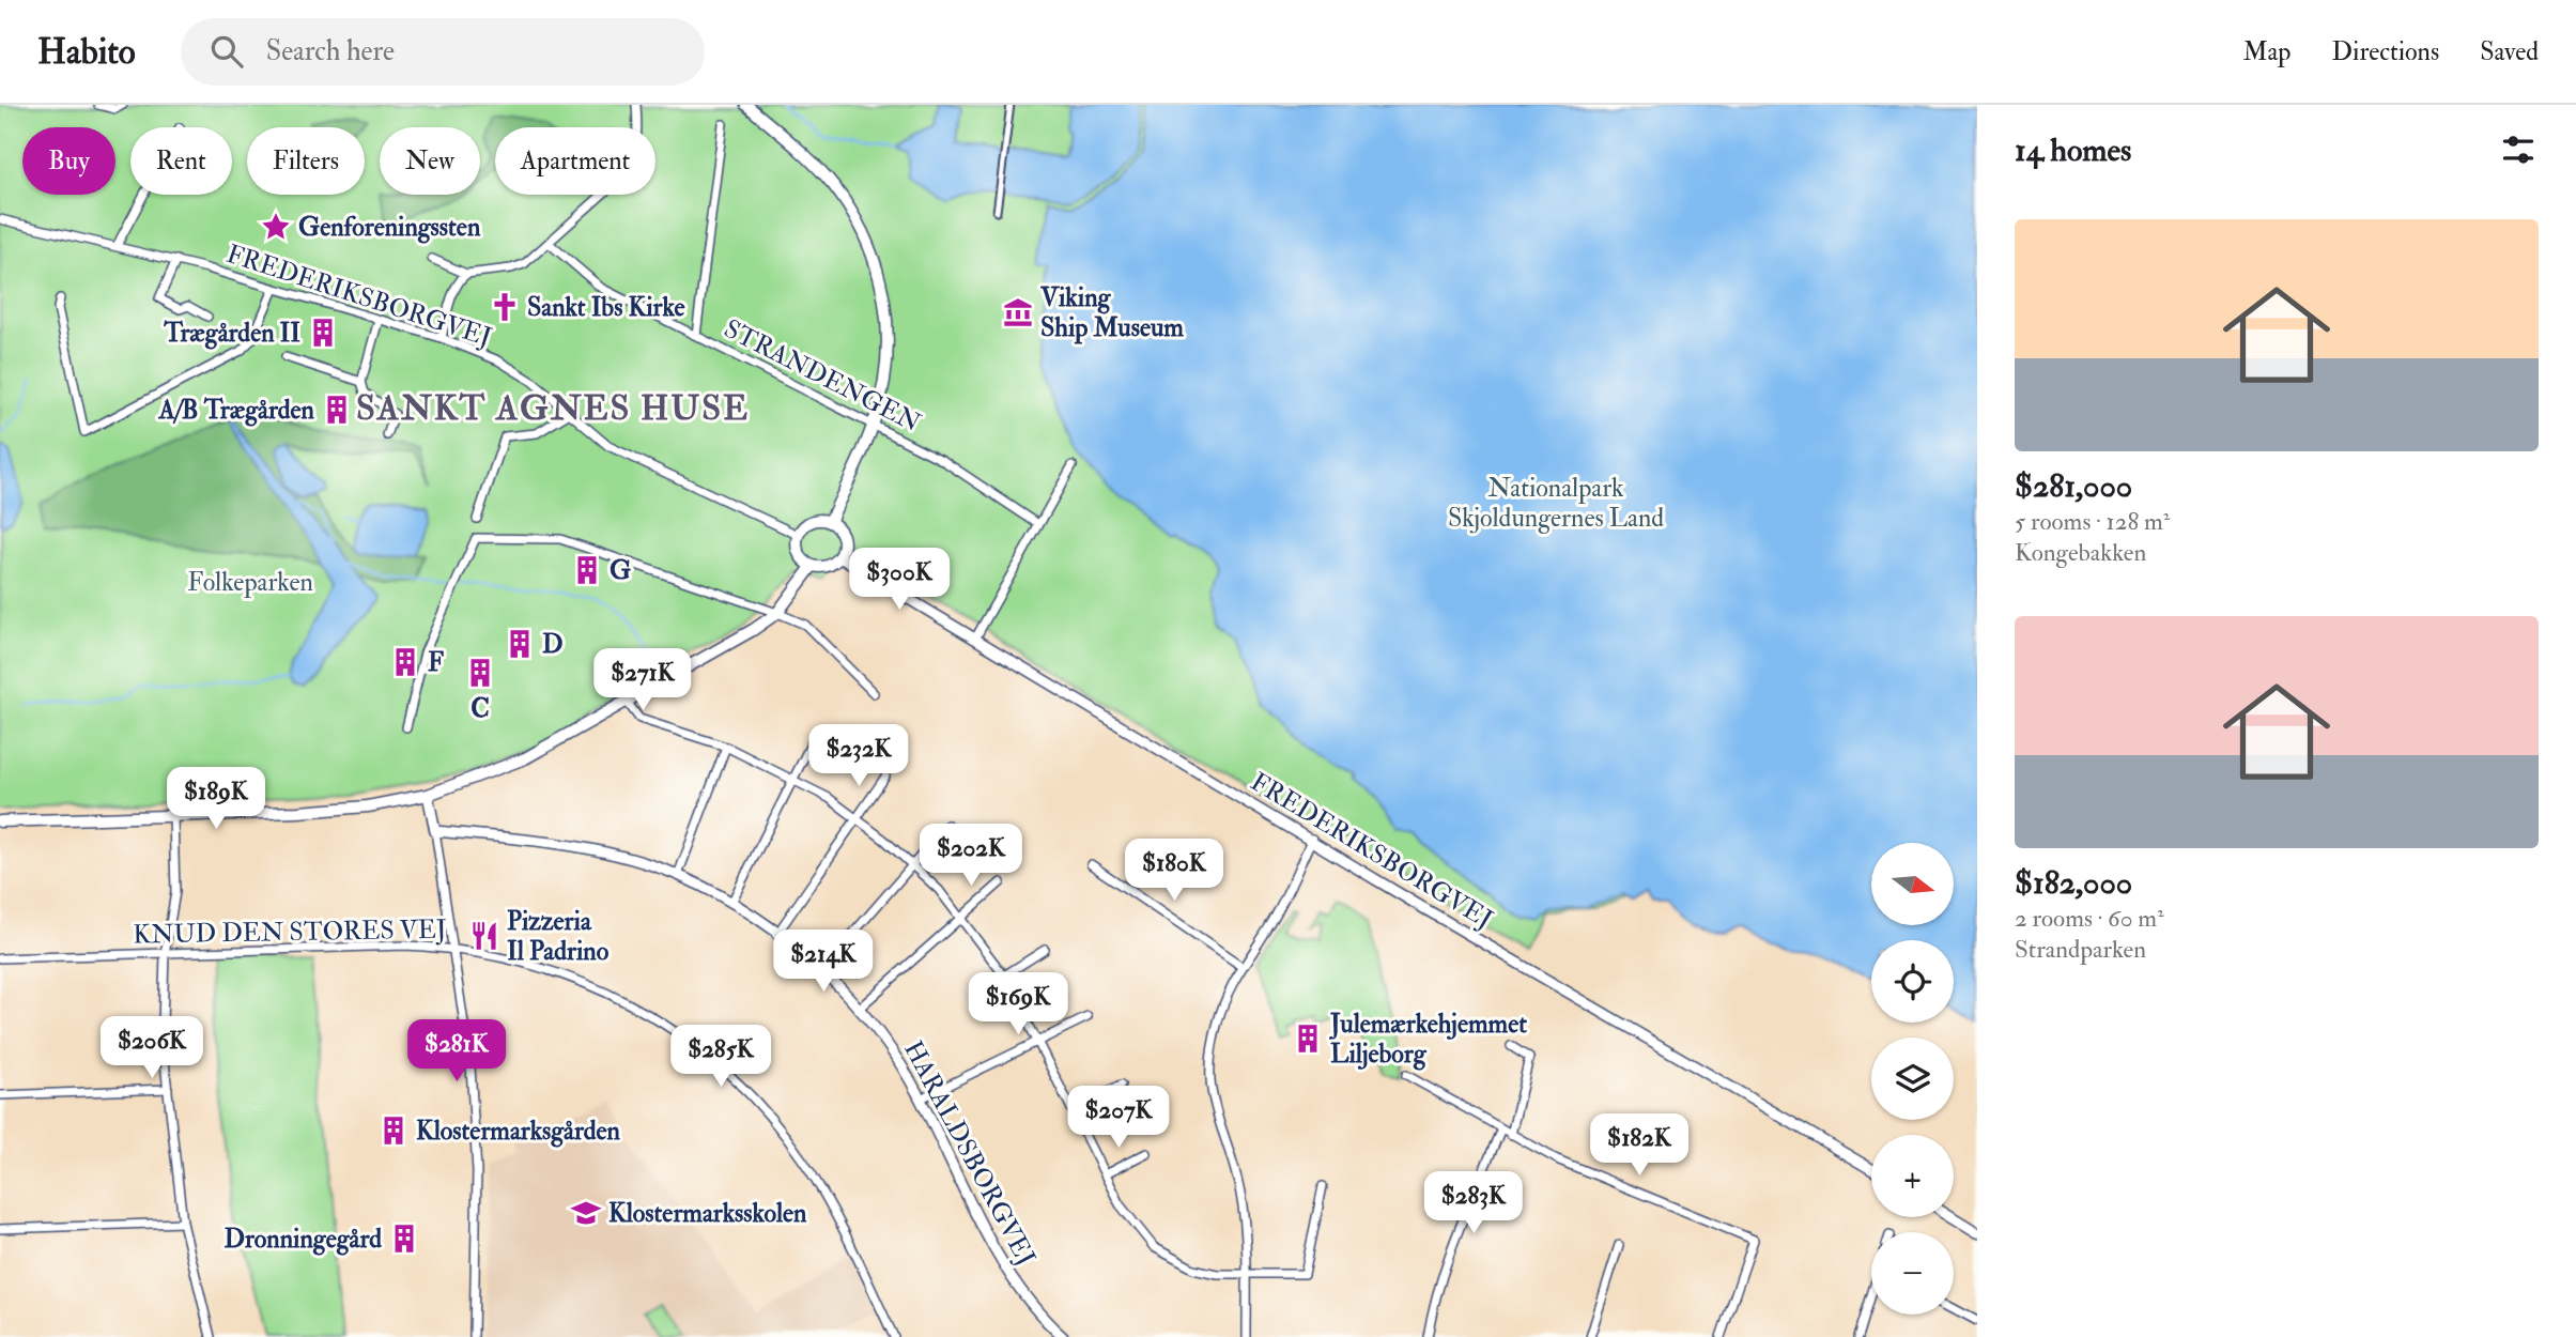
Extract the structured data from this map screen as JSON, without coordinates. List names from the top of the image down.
{
  "streets": {
    "street": [
      "FREDERIKSBORGVEJ",
      "STRANDENGEN",
      "KNUD DEN STORES VEJ",
      "HARALDSBORGVEJ"
    ]
  },
  "districts": ["SANKT AGNES HUSE"],
  "parks": ["Nationalpark Skjoldungernes Land", "Folkeparken"],
  "places": {
    "place": ["Genforeningssten"],
    "church": ["Sankt Ibs Kirke"],
    "museum": ["Viking Ship Museum"],
    "building": [
      "Trægården II",
      "A/B Trægården",
      "G",
      "D",
      "F",
      "C",
      "Julemærkehjemmet Liljeborg",
      "Klostermarksgården",
      "Dronningegård"
    ],
    "restaurant": ["Pizzeria Il Padrino"],
    "school or university": ["Klostermarksskolen"]
  },
  "north": "right",
  "page": {
    "header": "Habito",
    "search": "Search here",
    "nav": ["Map", "Directions", "Saved"],
    "heading": "14 homes",
    "chip": [
      "Buy",
      "Rent",
      "Filters",
      "New",
      "Apartment"
    ],
    "list": [
      {
        "name": "$281,000",
        "note": "5 rooms · 128 m² · Kongebakken"
      },
      {
        "name": "$182,000",
        "note": "2 rooms · 60 m² · Strandparken"
      }
    ],
    "price": [
      "$300K",
      "$271K",
      "$232K",
      "$189K",
      "$202K",
      "$180K",
      "$214K",
      "$169K",
      "$206K",
      "$281K",
      "$285K",
      "$207K",
      "$182K",
      "$283K"
    ],
    "map_buttons": ["+", "−"]
  }
}
